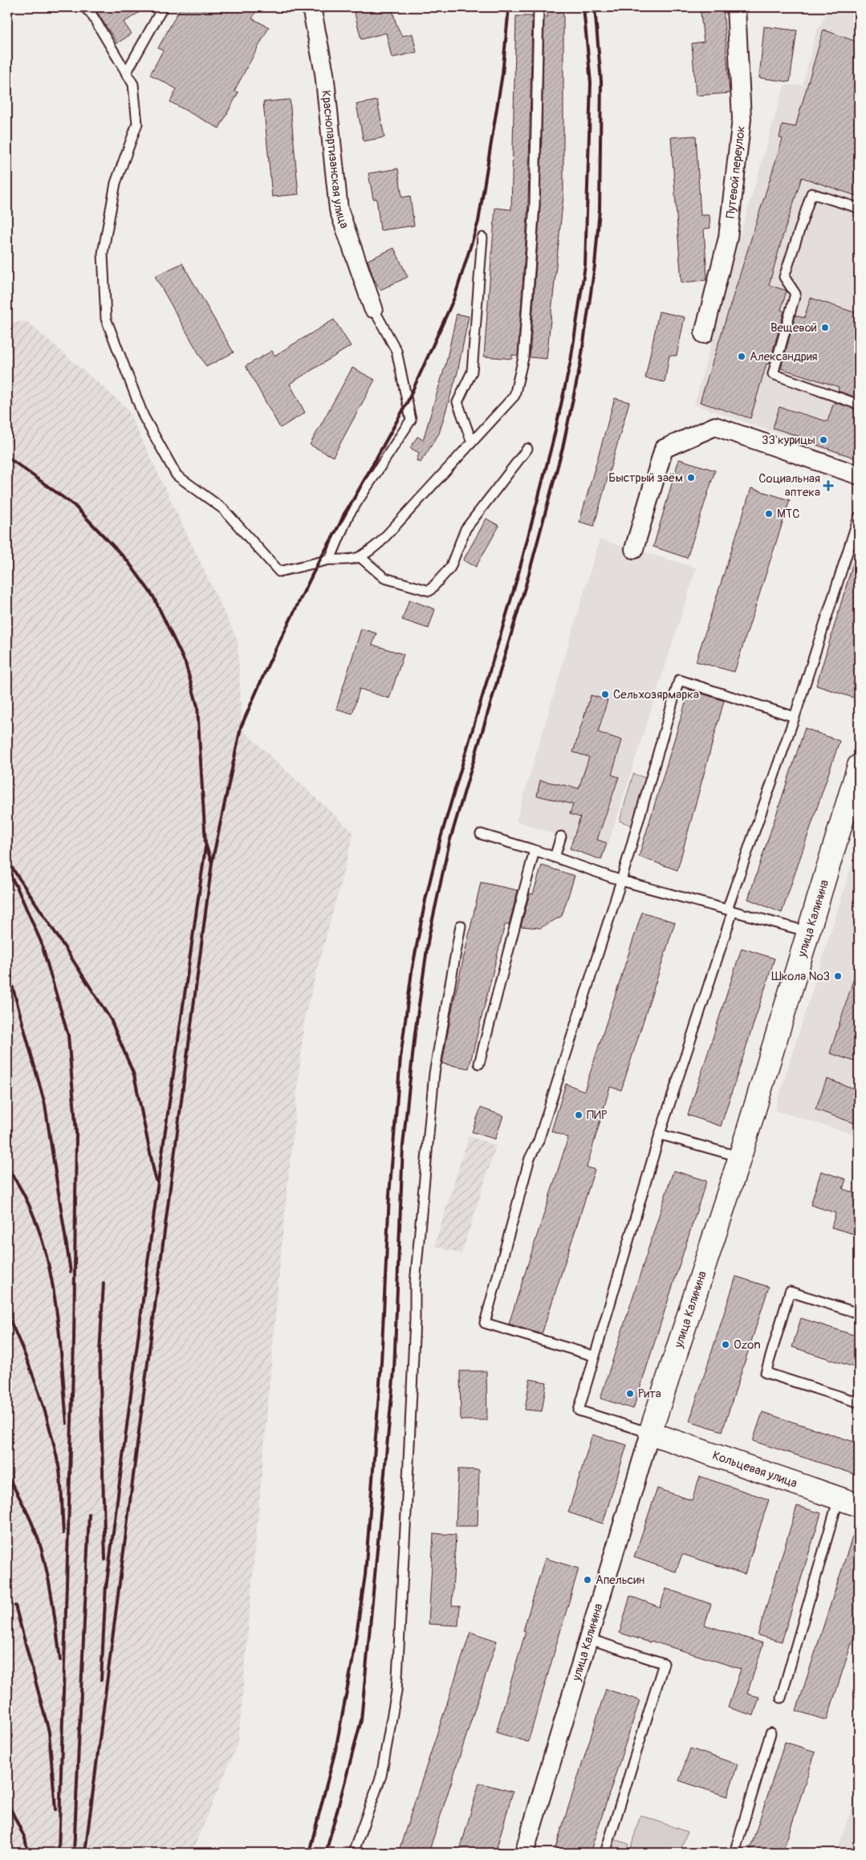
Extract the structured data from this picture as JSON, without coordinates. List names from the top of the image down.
{
  "streets": {
    "street": [
      "Краснопартизанская улица",
      "Путевой переулок",
      "улица Калинина",
      "Кольцевая улица"
    ]
  },
  "crossings": [
    ["улица Калинина", "Кольцевая улица"]
  ],
  "places": {
    "other": [
      "Вещевой",
      "Александрия",
      "33 курицы",
      "Быстрый заём",
      "МТС",
      "Сельхозярмарка",
      "Школа №3",
      "ПИР",
      "Ozon",
      "Рита",
      "Апельсин"
    ],
    "health": ["Социальная аптека"]
  }
}
